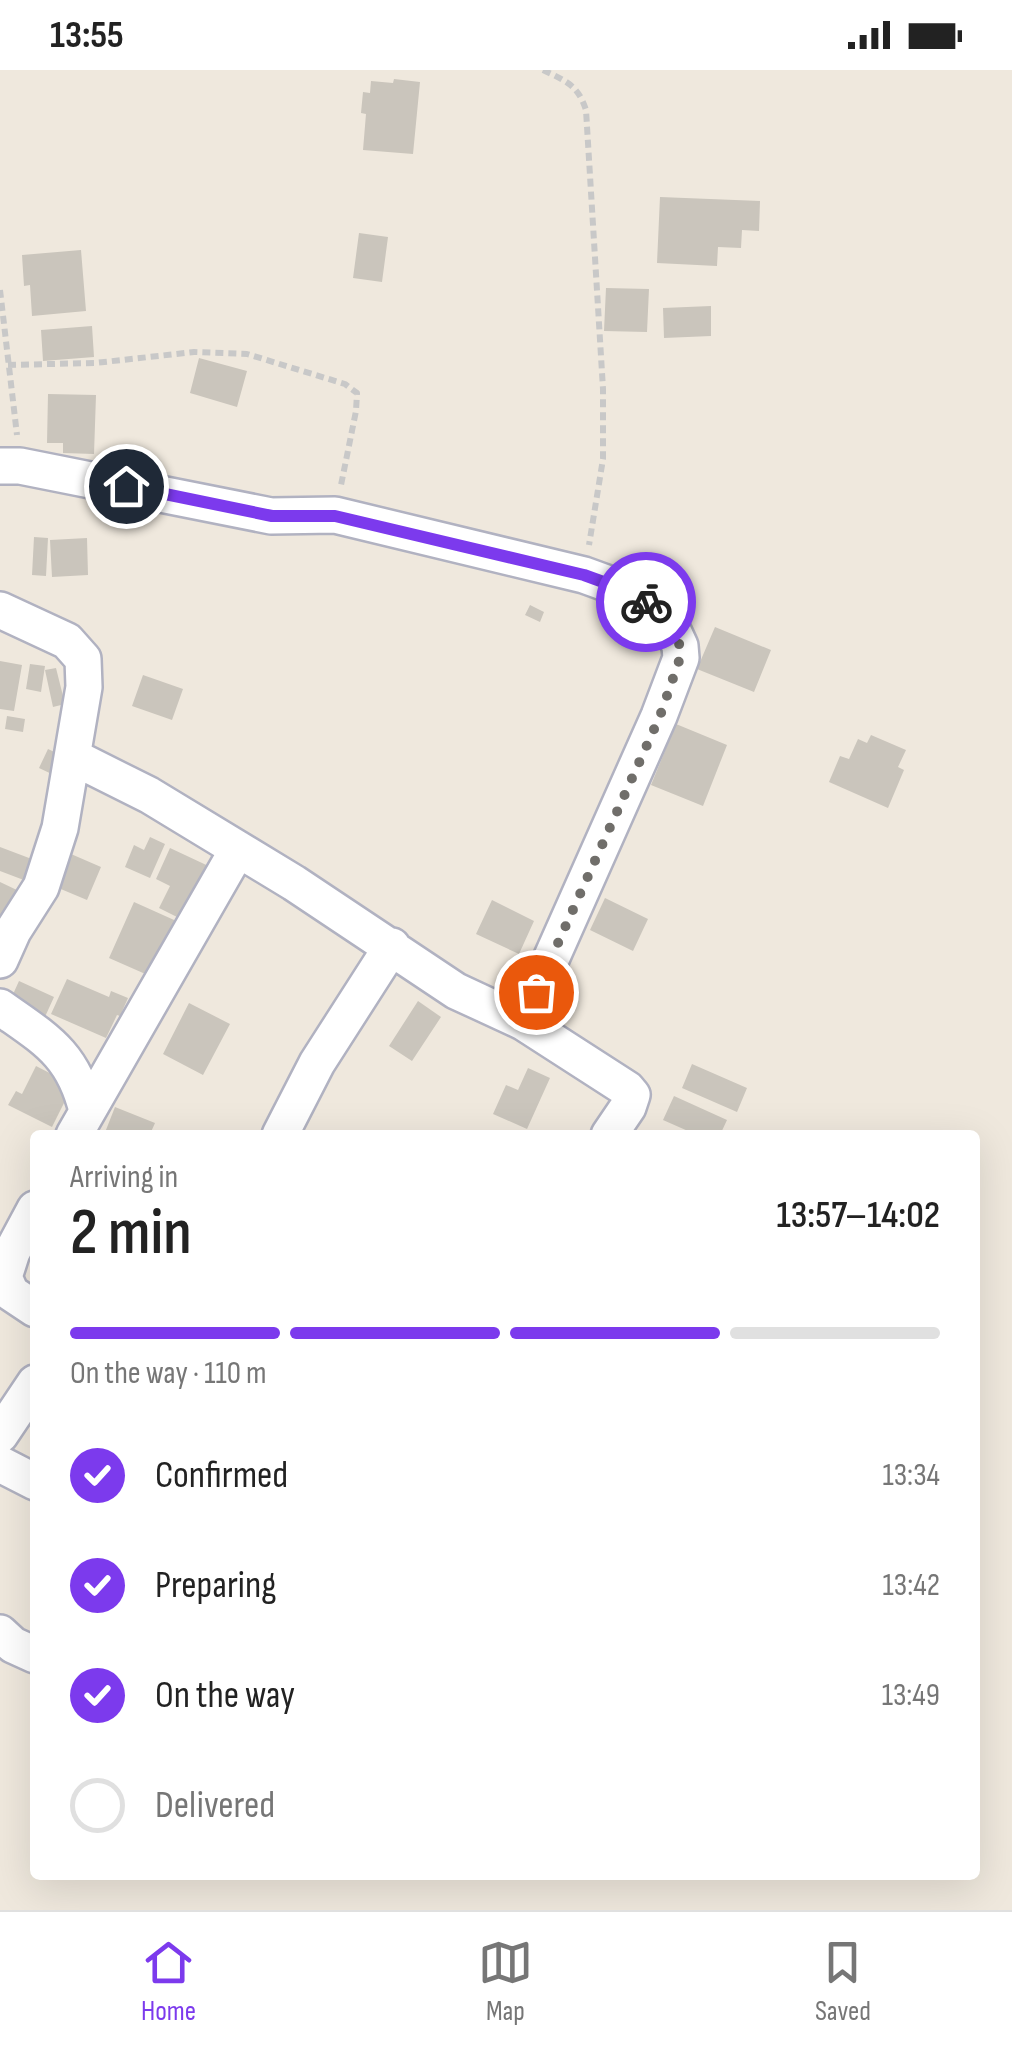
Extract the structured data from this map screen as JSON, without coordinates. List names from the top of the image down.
{
  "page": {
    "status": "13:55",
    "heading": ["2 min", "Arriving in", "13:57–14:02"],
    "bar": "On the way · 110 m",
    "list": [
      ["Confirmed", "13:34"],
      ["Preparing", "13:42"],
      ["On the way", "13:49"],
      "Delivered"
    ],
    "tabs": ["Home", "Map", "Saved"]
  }
}
